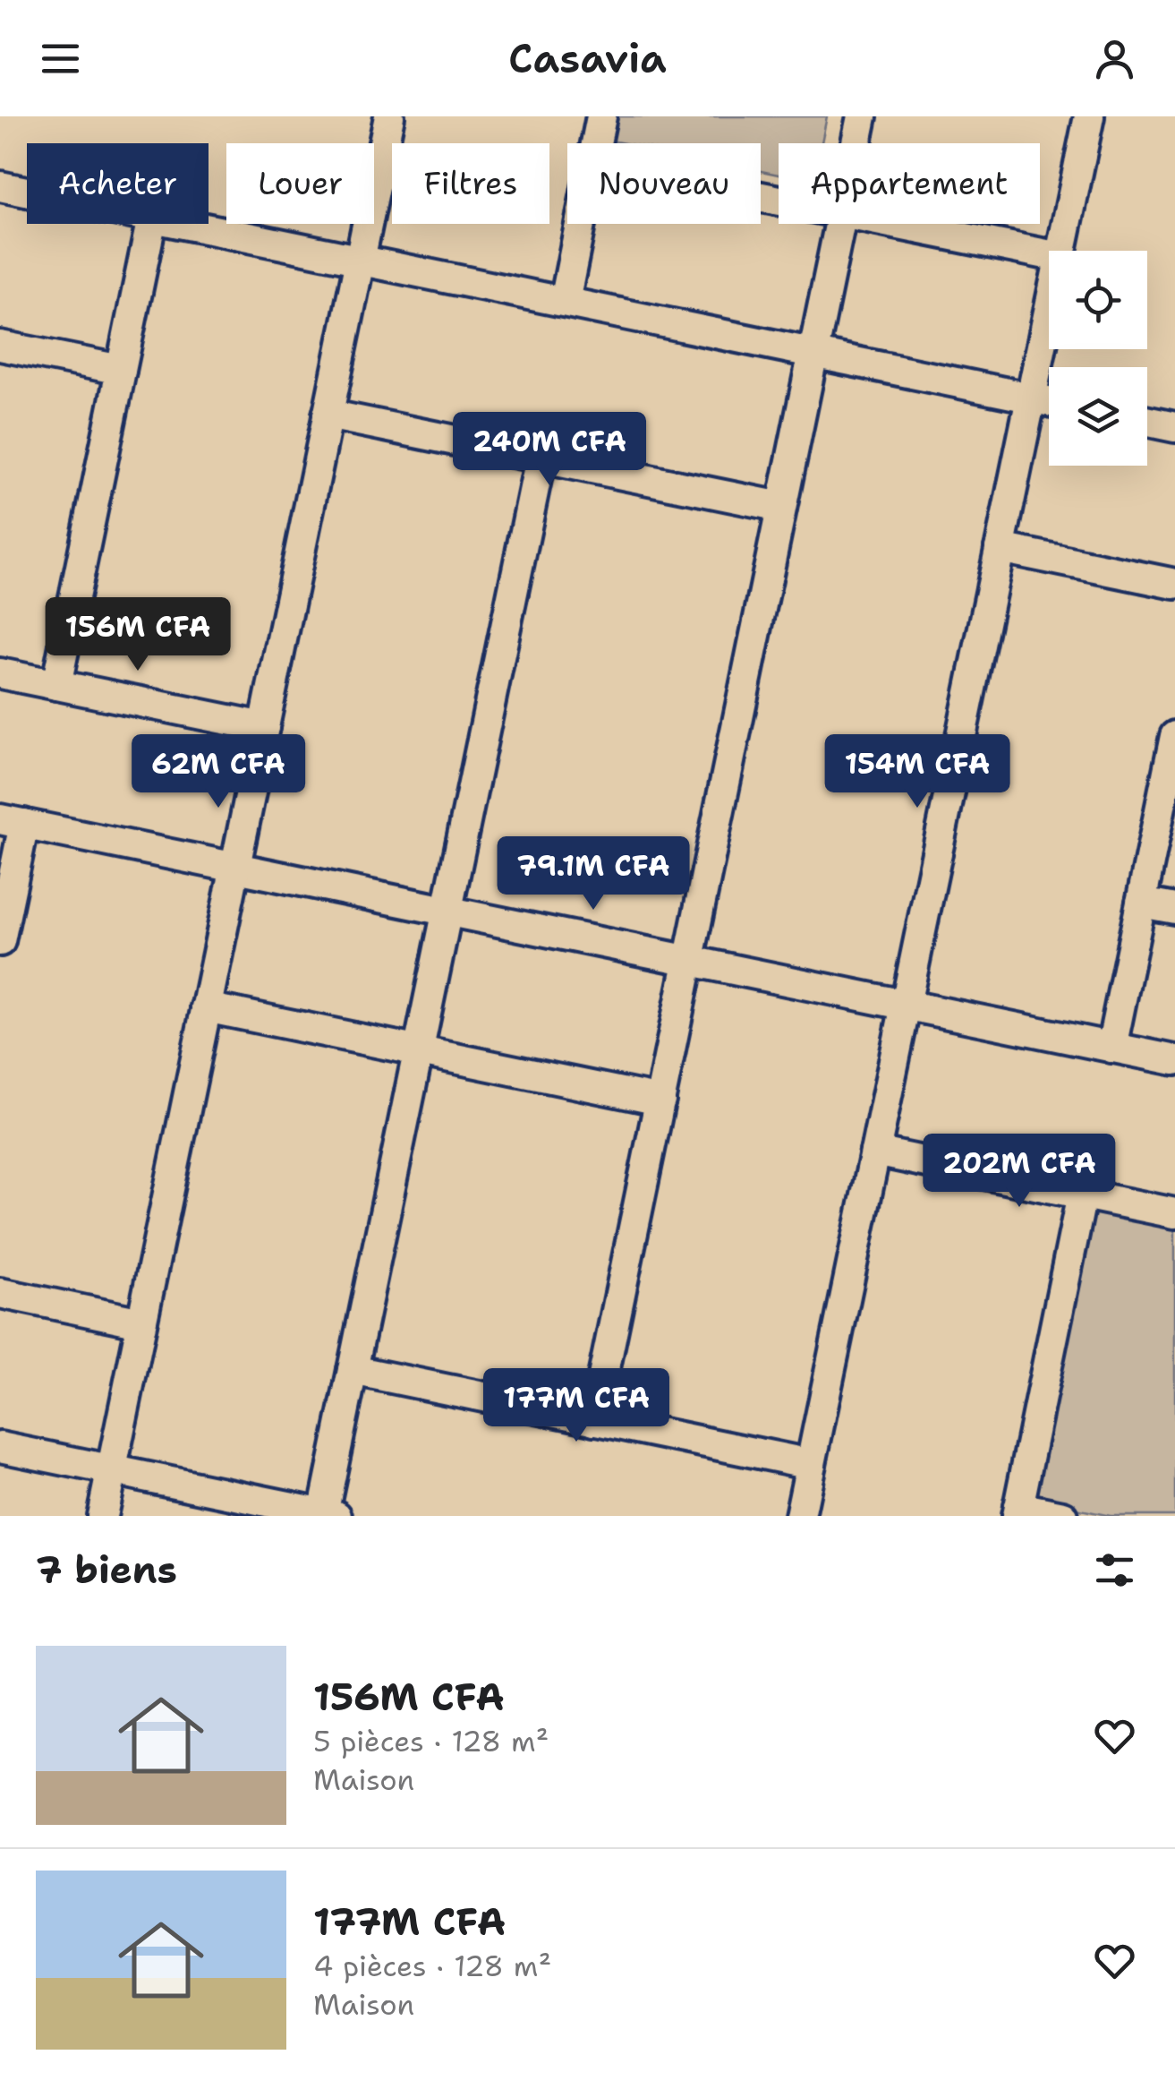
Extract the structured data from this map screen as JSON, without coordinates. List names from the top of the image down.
{
  "page": {
    "header": "Casavia",
    "chip": [
      "Acheter",
      "Louer",
      "Filtres",
      "Nouveau",
      "Appartement"
    ],
    "price": [
      "240M CFA",
      "156M CFA",
      "62M CFA",
      "154M CFA",
      "79.1M CFA",
      "202M CFA",
      "177M CFA"
    ],
    "heading": "7 biens",
    "list": [
      {
        "name": "156M CFA",
        "note": "5 pièces · 128 m² · Maison"
      },
      {
        "name": "177M CFA",
        "note": "4 pièces · 128 m² · Maison"
      }
    ]
  }
}
